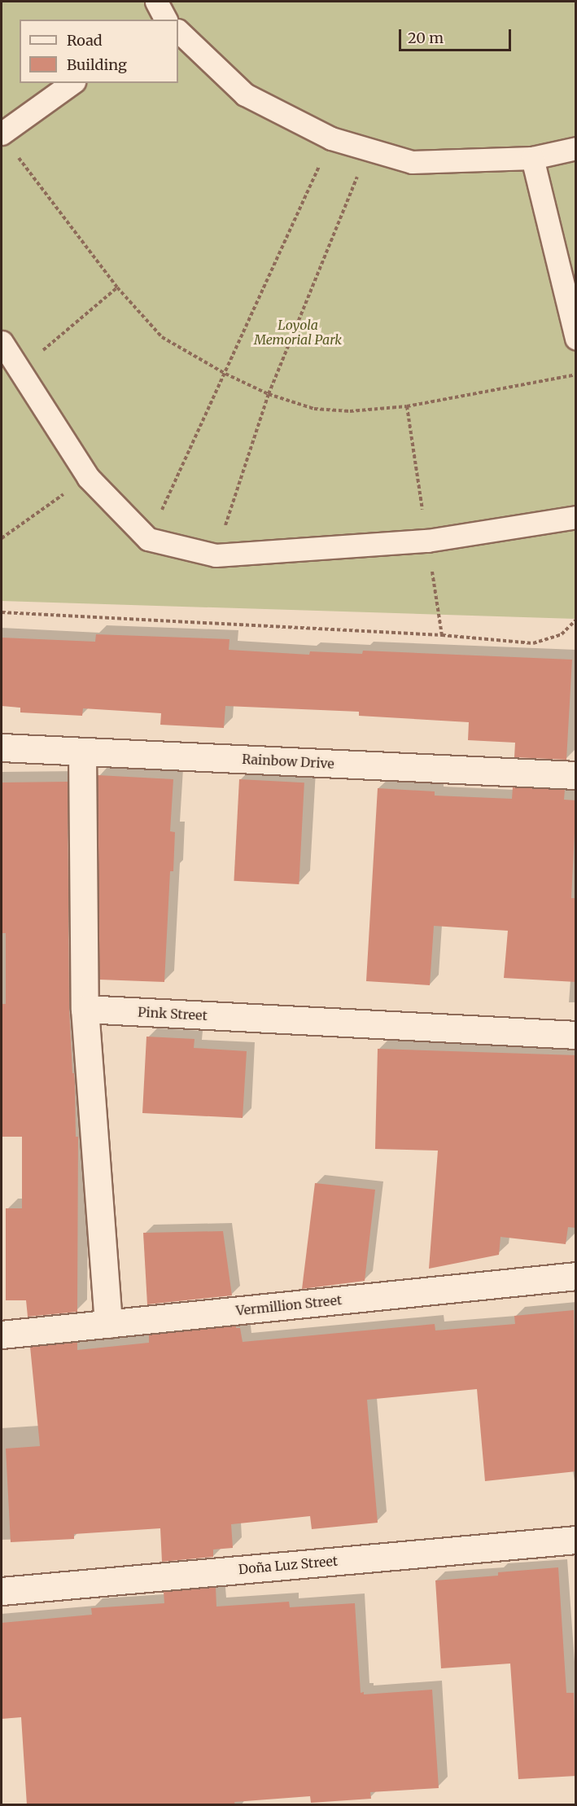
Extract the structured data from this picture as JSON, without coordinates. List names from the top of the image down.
{
  "streets": {
    "street": [
      "Rainbow Drive",
      "Pink Street",
      "Vermillion Street",
      "Doña Luz Street"
    ]
  },
  "parks": ["Loyola Memorial Park"],
  "legend": ["Road", "Building"],
  "scale_bar": "20 m"
}
